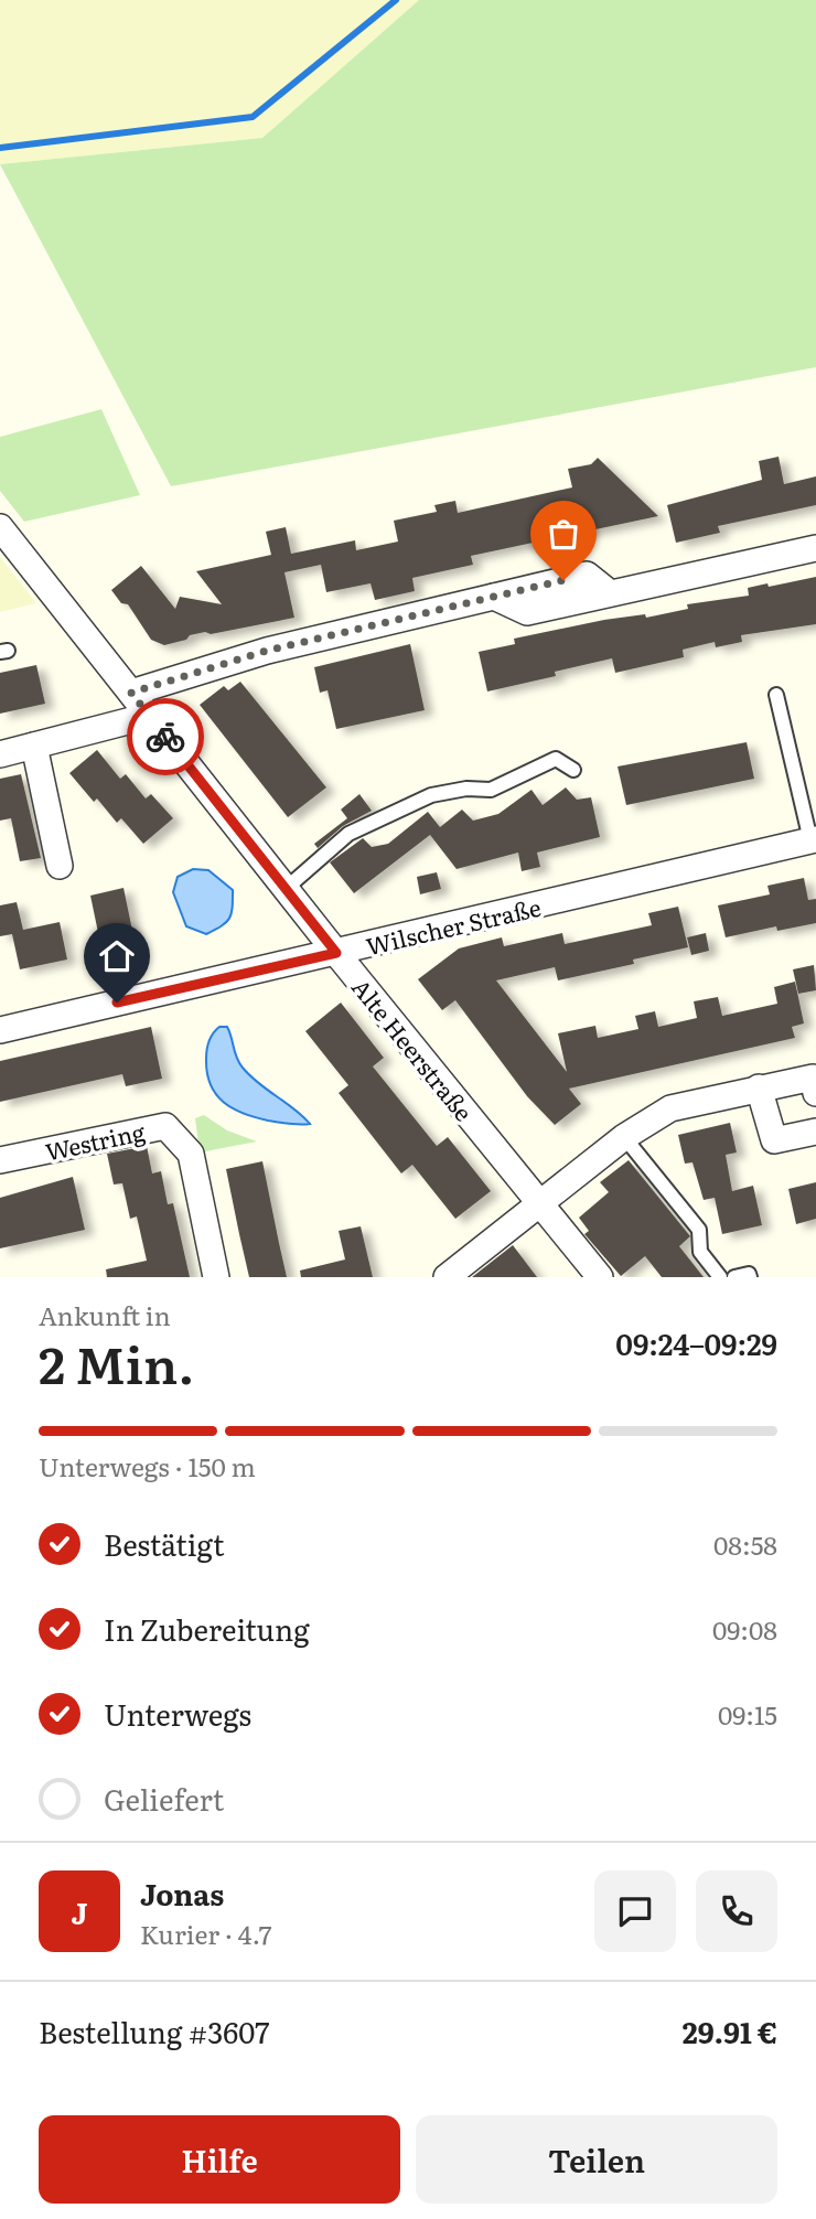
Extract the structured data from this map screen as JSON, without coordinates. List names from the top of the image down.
{
  "streets": {
    "street": ["Wilscher Straße", "Alte Heerstraße", "Westring"]
  },
  "crossings": [
    ["Wilscher Straße", "Alte Heerstraße"]
  ],
  "page": {
    "heading": ["2 Min.", "Ankunft in", "09:24–09:29"],
    "panel": [
      "Jonas",
      "Kurier · 4.7",
      "Bestellung #3607",
      "29.91 €"
    ],
    "bar": "Unterwegs · 150 m",
    "list": [
      ["Bestätigt", "08:58"],
      ["In Zubereitung", "09:08"],
      ["Unterwegs", "09:15"],
      "Geliefert"
    ],
    "round": "J",
    "buttons": ["Hilfe", "Teilen"]
  }
}
